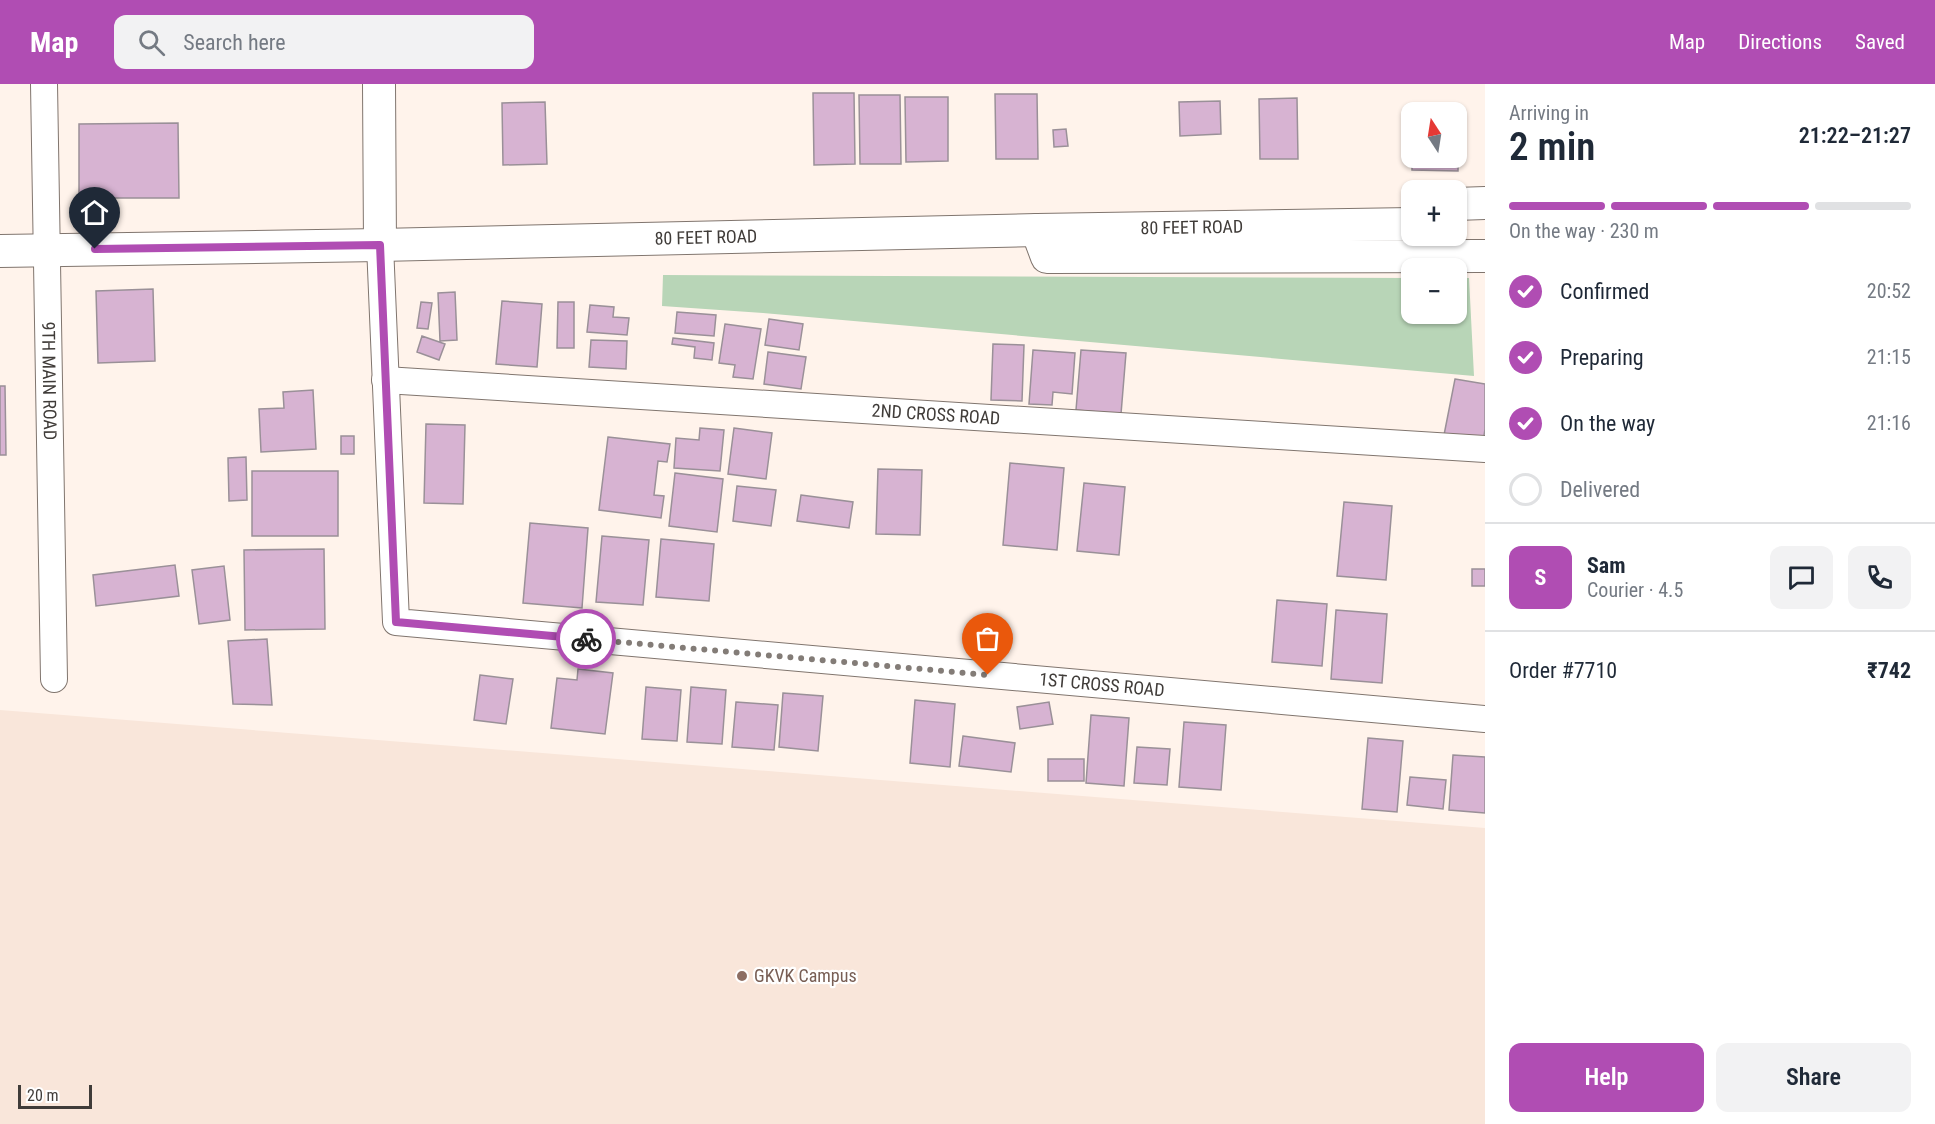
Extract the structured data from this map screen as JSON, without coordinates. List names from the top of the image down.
{
  "streets": {
    "street": [
      "80 FEET ROAD",
      "9TH MAIN ROAD",
      "2ND CROSS ROAD",
      "1ST CROSS ROAD"
    ]
  },
  "crossings": [
    ["80 FEET ROAD", "9TH MAIN ROAD"],
    ["2ND CROSS ROAD", "1ST CROSS ROAD"]
  ],
  "places": ["GKVK Campus"],
  "scale_bar": "20 m",
  "north": "top",
  "page": {
    "header": "Map",
    "search": "Search here",
    "nav": ["Map", "Directions", "Saved"],
    "heading": ["2 min", "Arriving in", "21:22–21:27"],
    "panel": [
      "Sam",
      "Courier · 4.5",
      "Order #7710",
      "₹742"
    ],
    "map_buttons": ["+", "−"],
    "bar": "On the way · 230 m",
    "list": [
      ["Confirmed", "20:52"],
      ["Preparing", "21:15"],
      ["On the way", "21:16"],
      "Delivered"
    ],
    "round": "S",
    "buttons": ["Help", "Share"],
    "scale": "20 m"
  }
}
